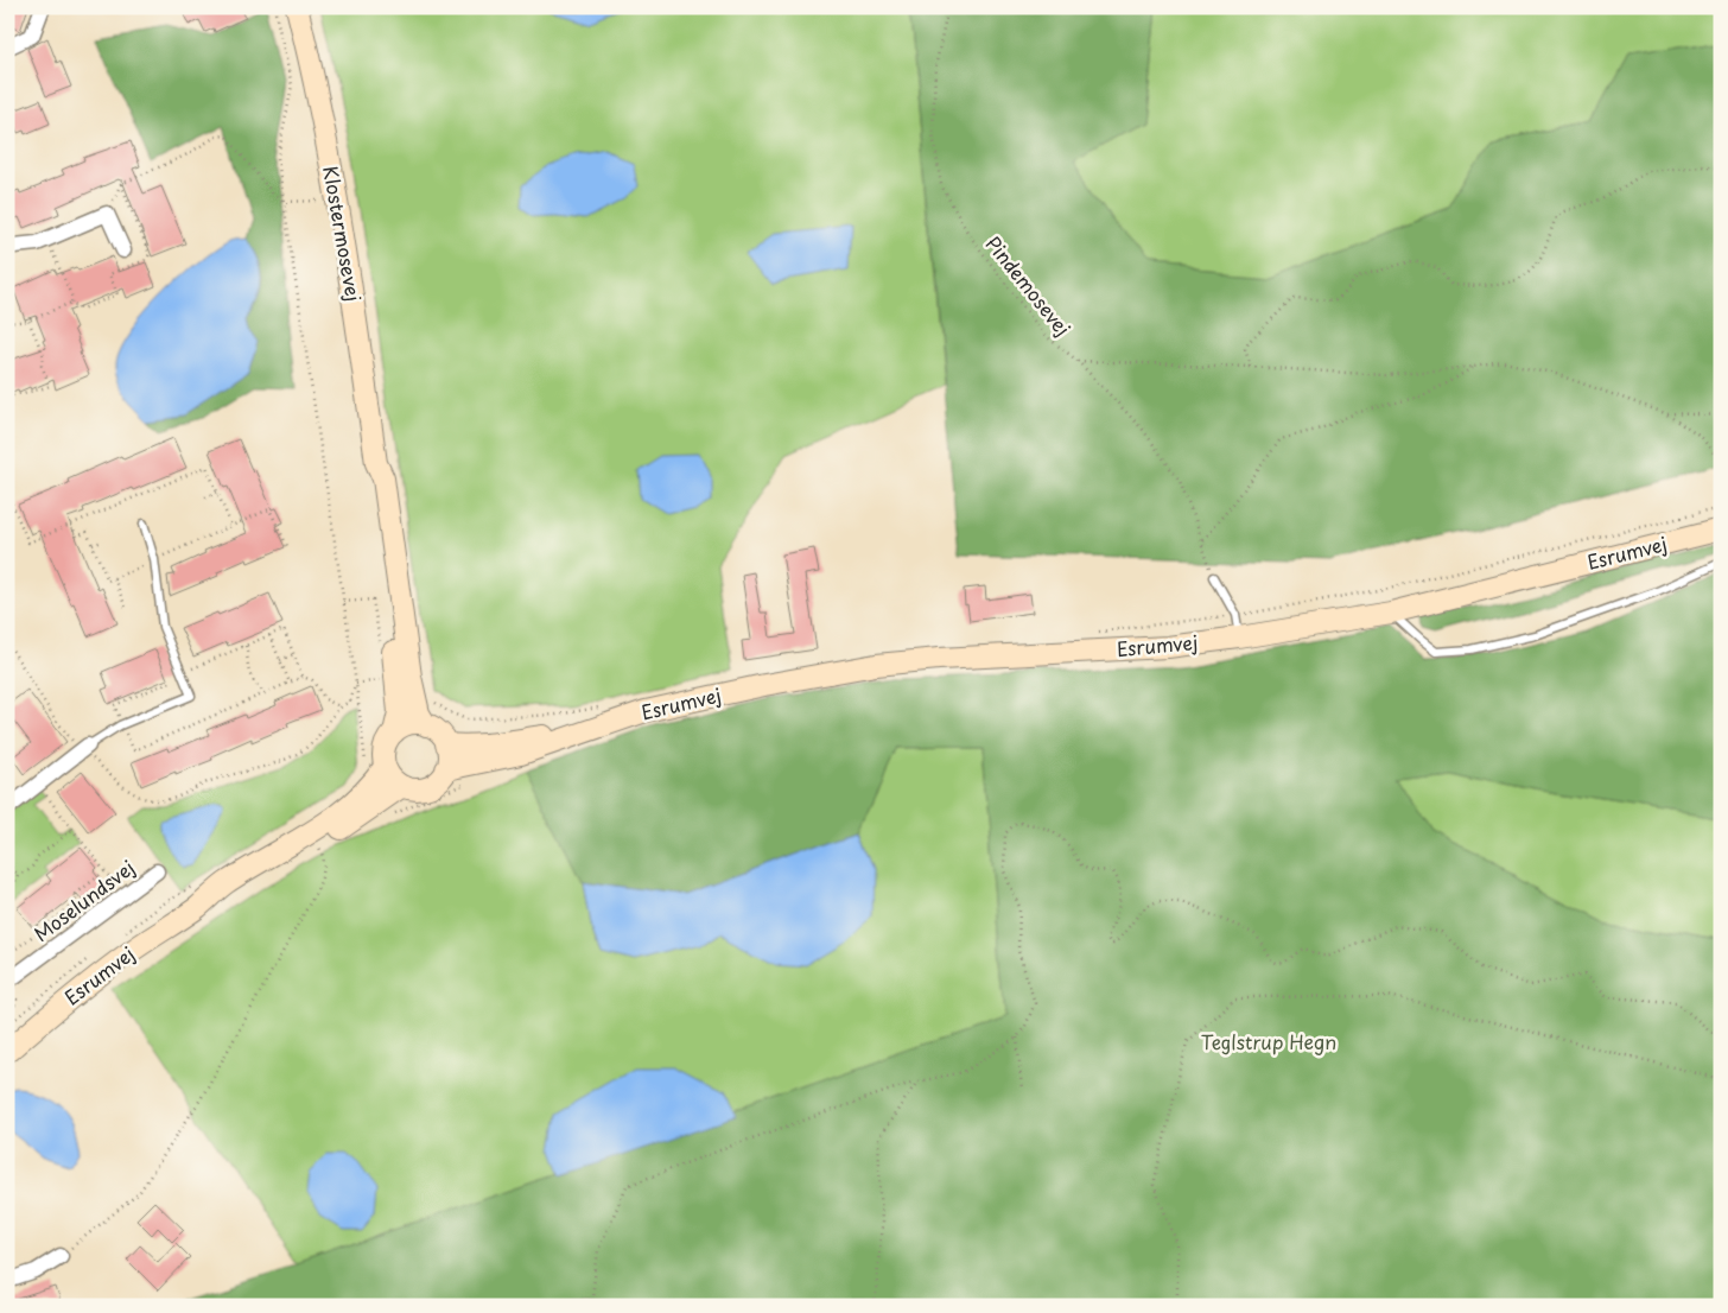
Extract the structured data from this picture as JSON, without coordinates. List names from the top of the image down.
{
  "streets": {
    "main road": ["Klostermosevej", "Esrumvej"],
    "street": ["Moselundsvej"],
    "path": ["Pindemosevej"]
  },
  "crossings": [
    ["Klostermosevej", "Esrumvej"]
  ],
  "parks": ["Teglstrup Hegn"]
}
